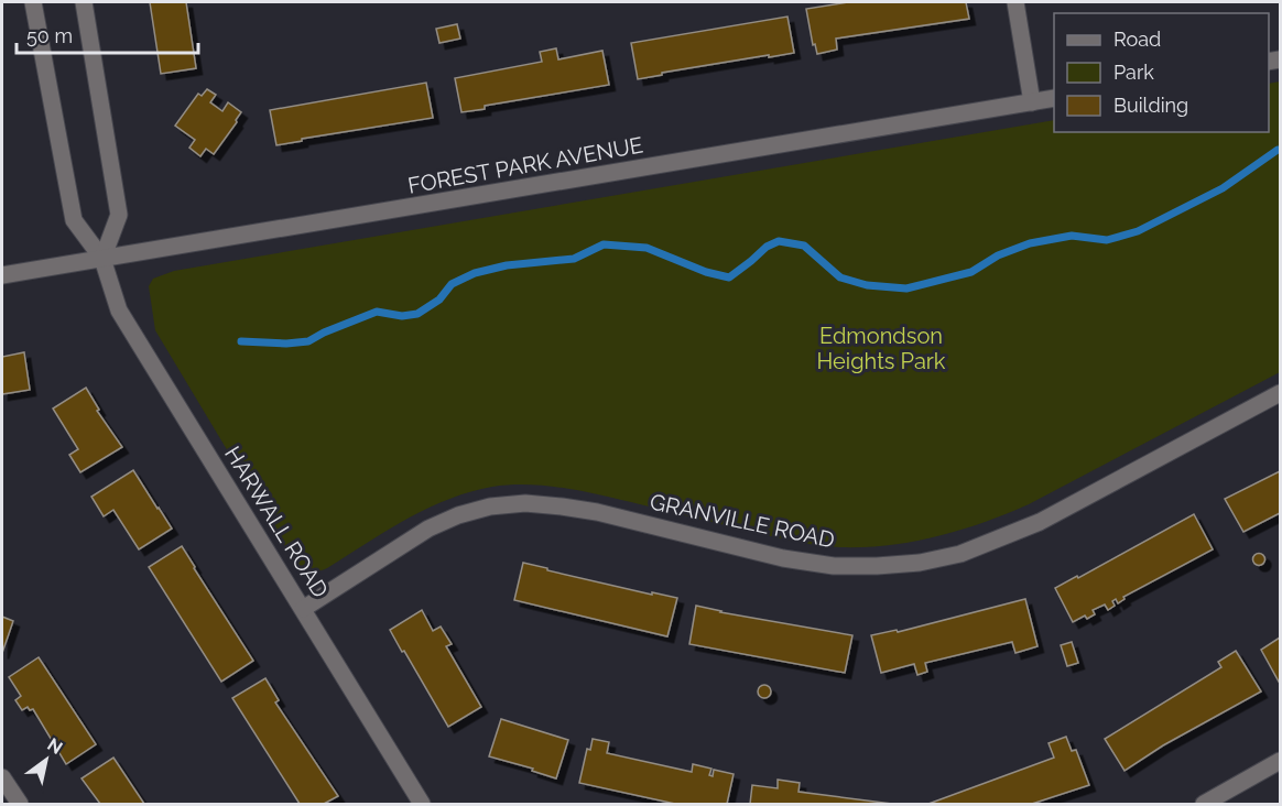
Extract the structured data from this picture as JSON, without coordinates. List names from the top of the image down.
{
  "streets": {
    "street": ["FOREST PARK AVENUE", "GRANVILLE ROAD", "HARWALL ROAD"]
  },
  "crossings": [
    ["FOREST PARK AVENUE", "HARWALL ROAD"],
    ["GRANVILLE ROAD", "HARWALL ROAD"]
  ],
  "parks": ["Edmondson Heights Park"],
  "legend": ["Road", "Park", "Building"],
  "scale_bar": "50 m",
  "north": "top right"
}
